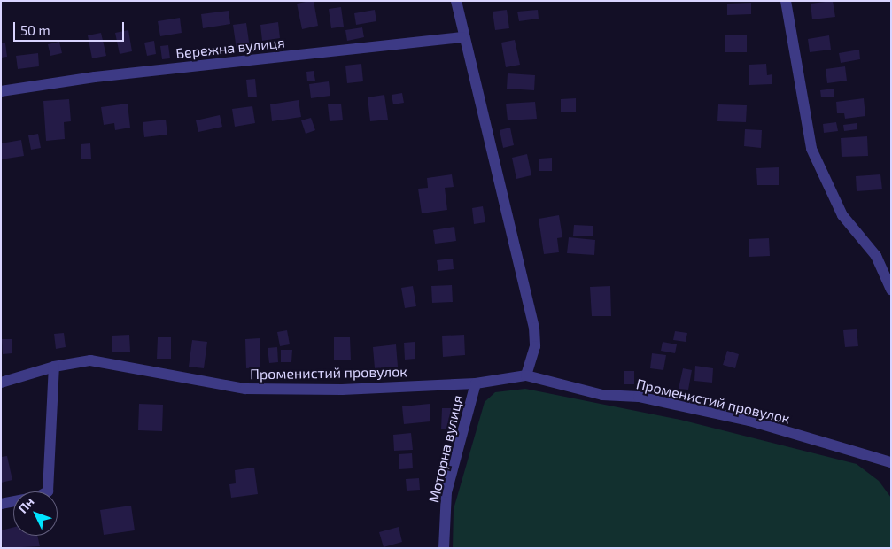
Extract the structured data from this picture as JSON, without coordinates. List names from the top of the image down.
{
  "streets": {
    "street": ["Бережна вулиця", "Променистий провулок", "Моторна вулиця"]
  },
  "crossings": [
    ["Променистий провулок", "Моторна вулиця"]
  ],
  "scale_bar": "50 m",
  "north": "top left"
}
